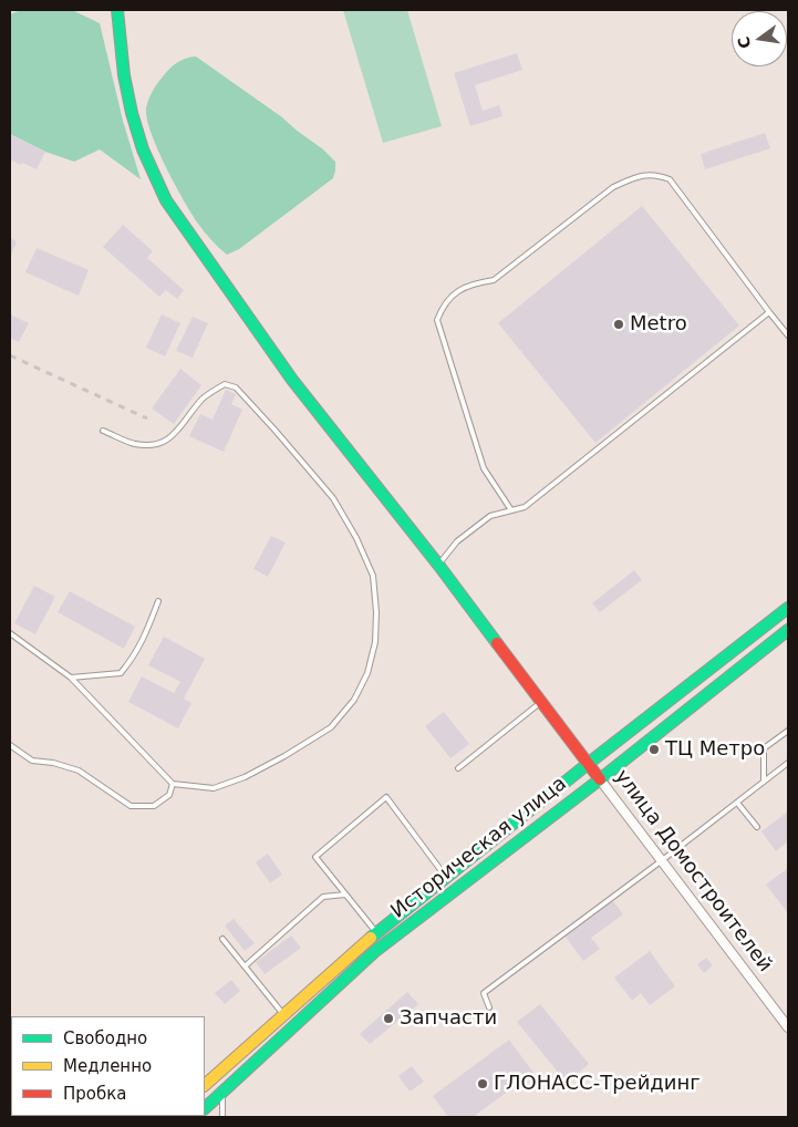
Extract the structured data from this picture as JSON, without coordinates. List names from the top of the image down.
{
  "streets": {
    "main road": ["Историческая улица", "улица Домостроителей"]
  },
  "crossings": [
    ["Историческая улица", "улица Домостроителей"]
  ],
  "places": [
    "Metro",
    "ТЦ Метро",
    "Запчасти",
    "ГЛОНАСС-Трейдинг"
  ],
  "legend": ["Свободно", "Медленно", "Пробка"],
  "north": "left"
}
